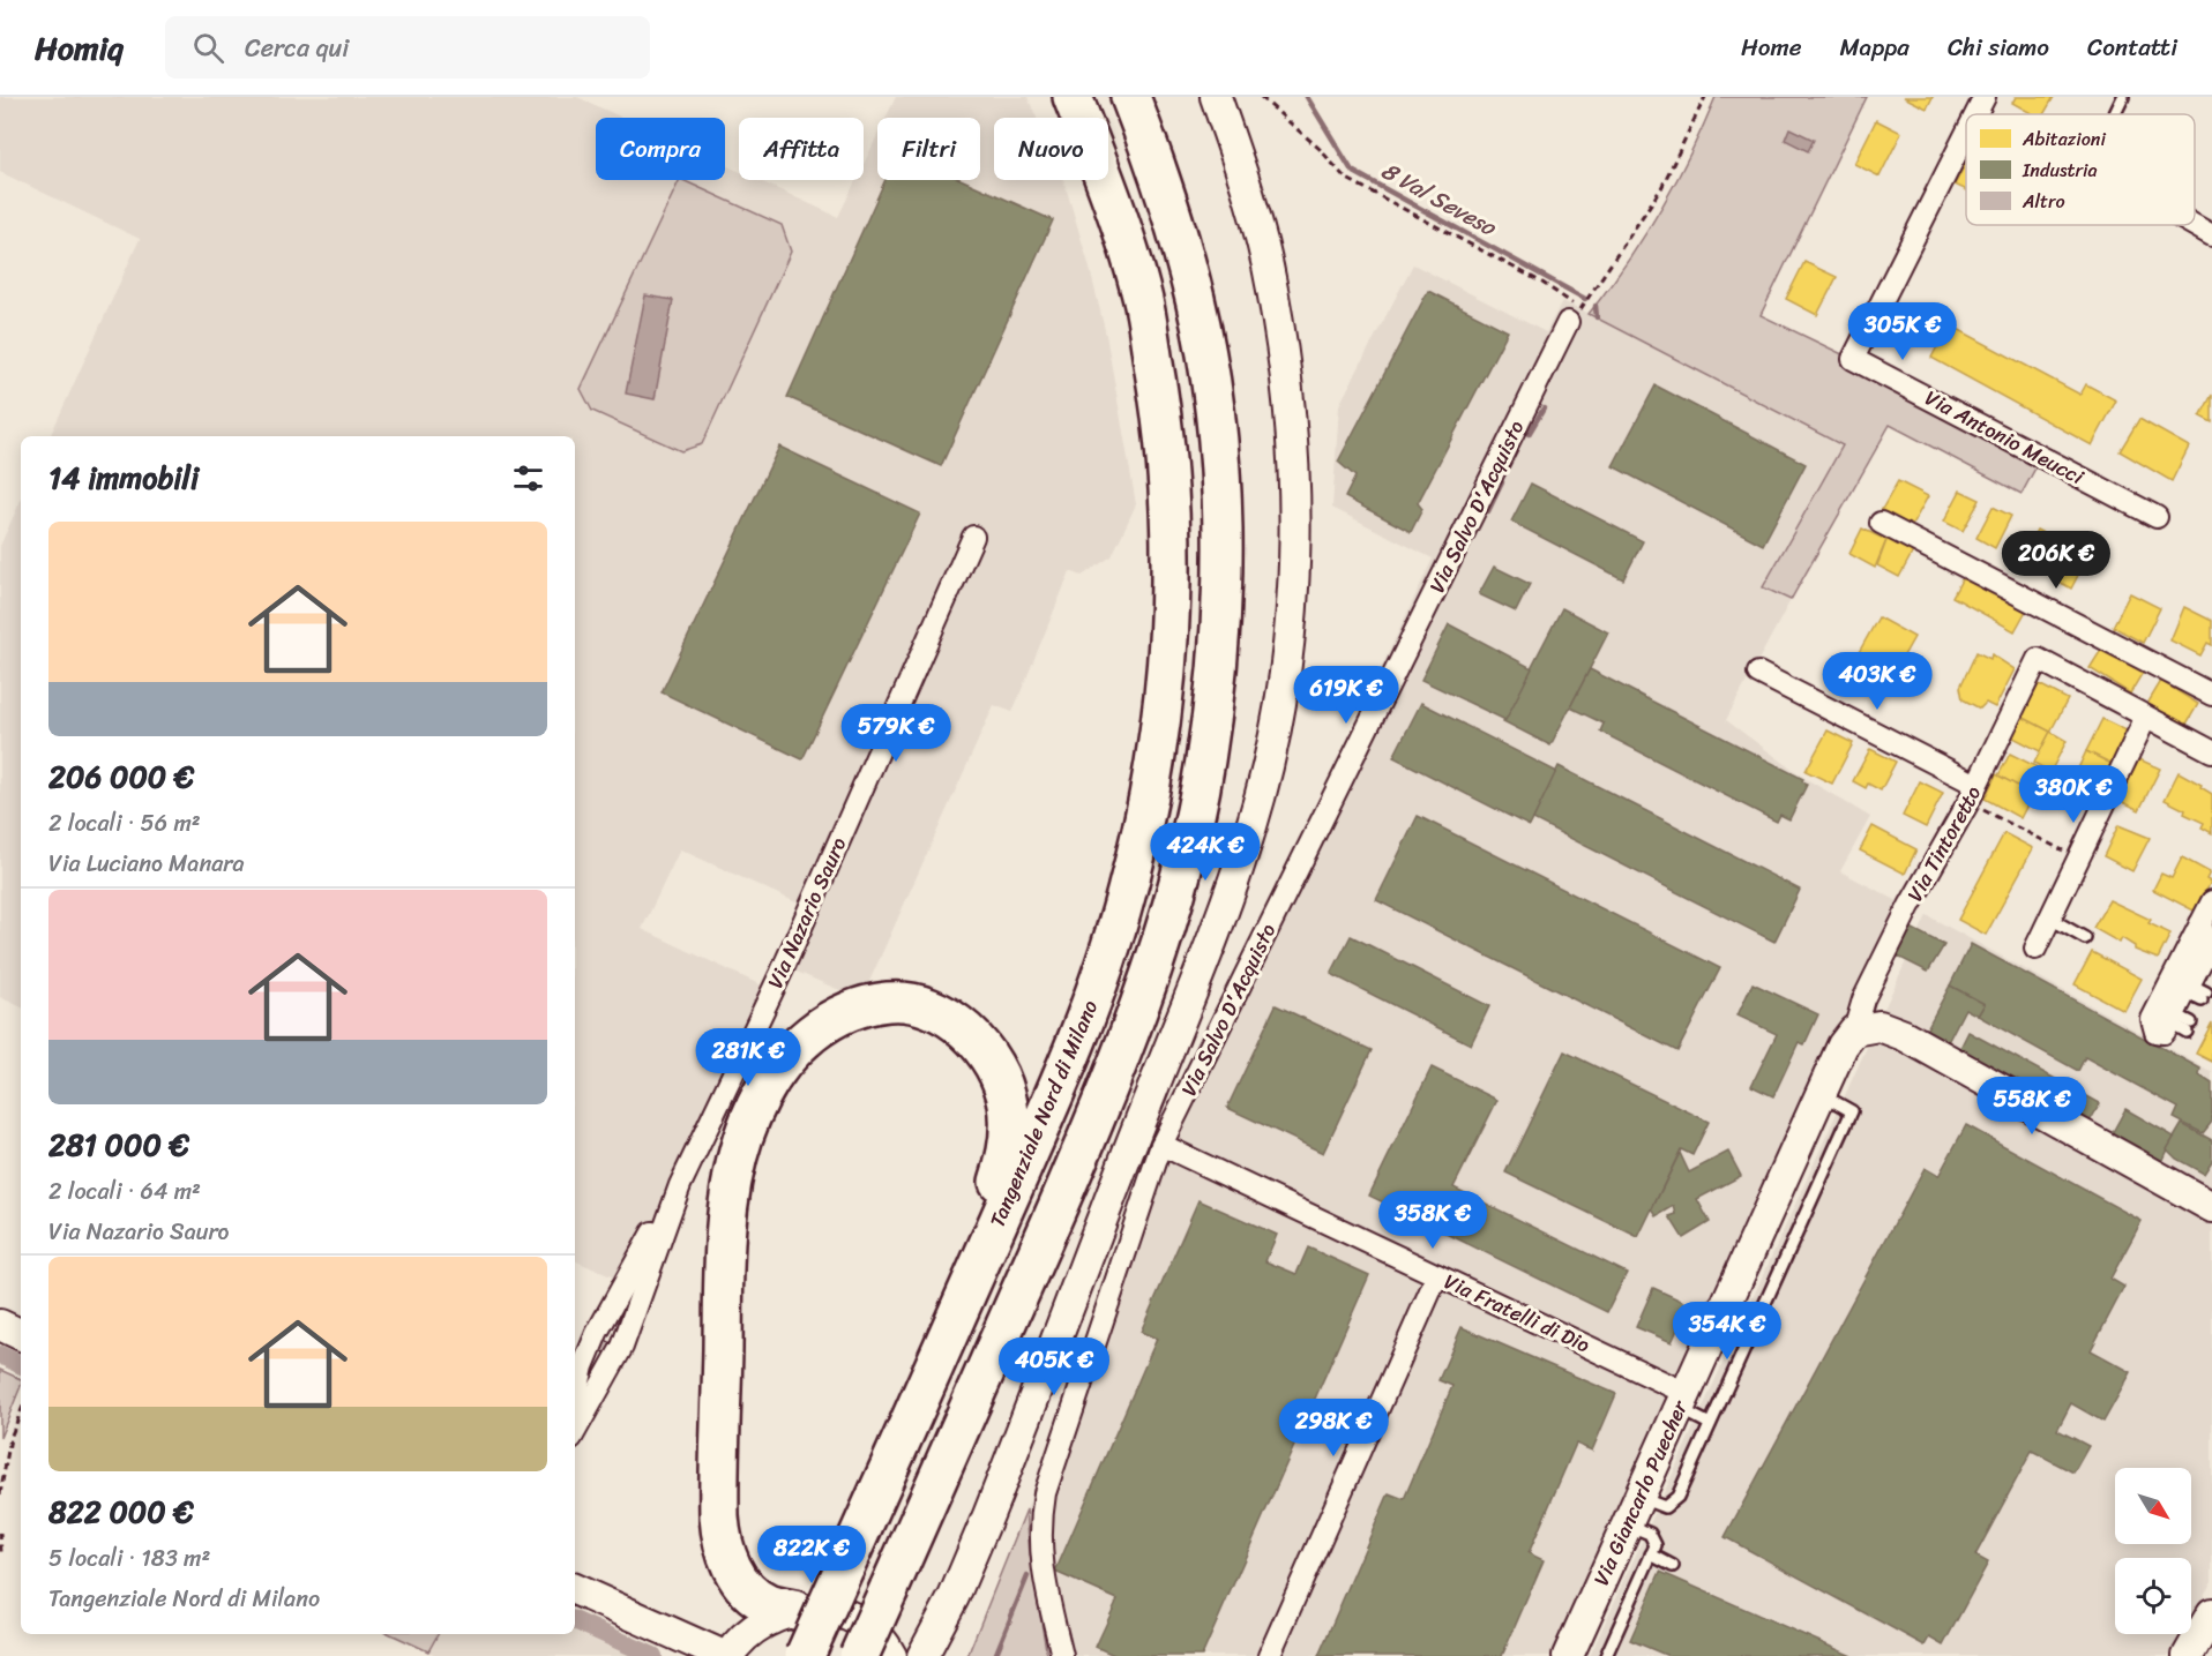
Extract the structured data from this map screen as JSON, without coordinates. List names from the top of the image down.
{
  "streets": {
    "highway": ["Tangenziale Nord di Milano"],
    "main road": ["Via Giancarlo Puecher"],
    "street": [
      "Via Antonio Meucci",
      "Via Salvo D'Acquisto",
      "Via Tintoretto",
      "Via Nazario Sauro",
      "Via Fratelli di Dio"
    ]
  },
  "crossings": [
    ["Via Salvo D'Acquisto", "Via Fratelli di Dio"],
    ["Via Tintoretto", "Via Giancarlo Puecher"],
    ["Via Fratelli di Dio", "Via Giancarlo Puecher"]
  ],
  "water": ["8 Val Seveso"],
  "legend": ["Abitazioni", "Industria", "Altro"],
  "north": "bottom right",
  "page": {
    "header": "Homiq",
    "search": "Cerca qui",
    "nav": [
      "Home",
      "Mappa",
      "Chi siamo",
      "Contatti"
    ],
    "chip": [
      "Compra",
      "Affitta",
      "Filtri",
      "Nuovo"
    ],
    "price": [
      "305K €",
      "206K €",
      "403K €",
      "619K €",
      "579K €",
      "380K €",
      "424K €",
      "281K €",
      "558K €",
      "358K €",
      "354K €",
      "405K €",
      "298K €",
      "822K €"
    ],
    "heading": "14 immobili",
    "list": [
      {
        "name": "206 000 €",
        "note": "2 locali · 56 m² · Via Luciano Manara"
      },
      {
        "name": "281 000 €",
        "note": "2 locali · 64 m² · Via Nazario Sauro"
      },
      {
        "name": "822 000 €",
        "note": "5 locali · 183 m² · Tangenziale Nord di Milano"
      }
    ]
  }
}
